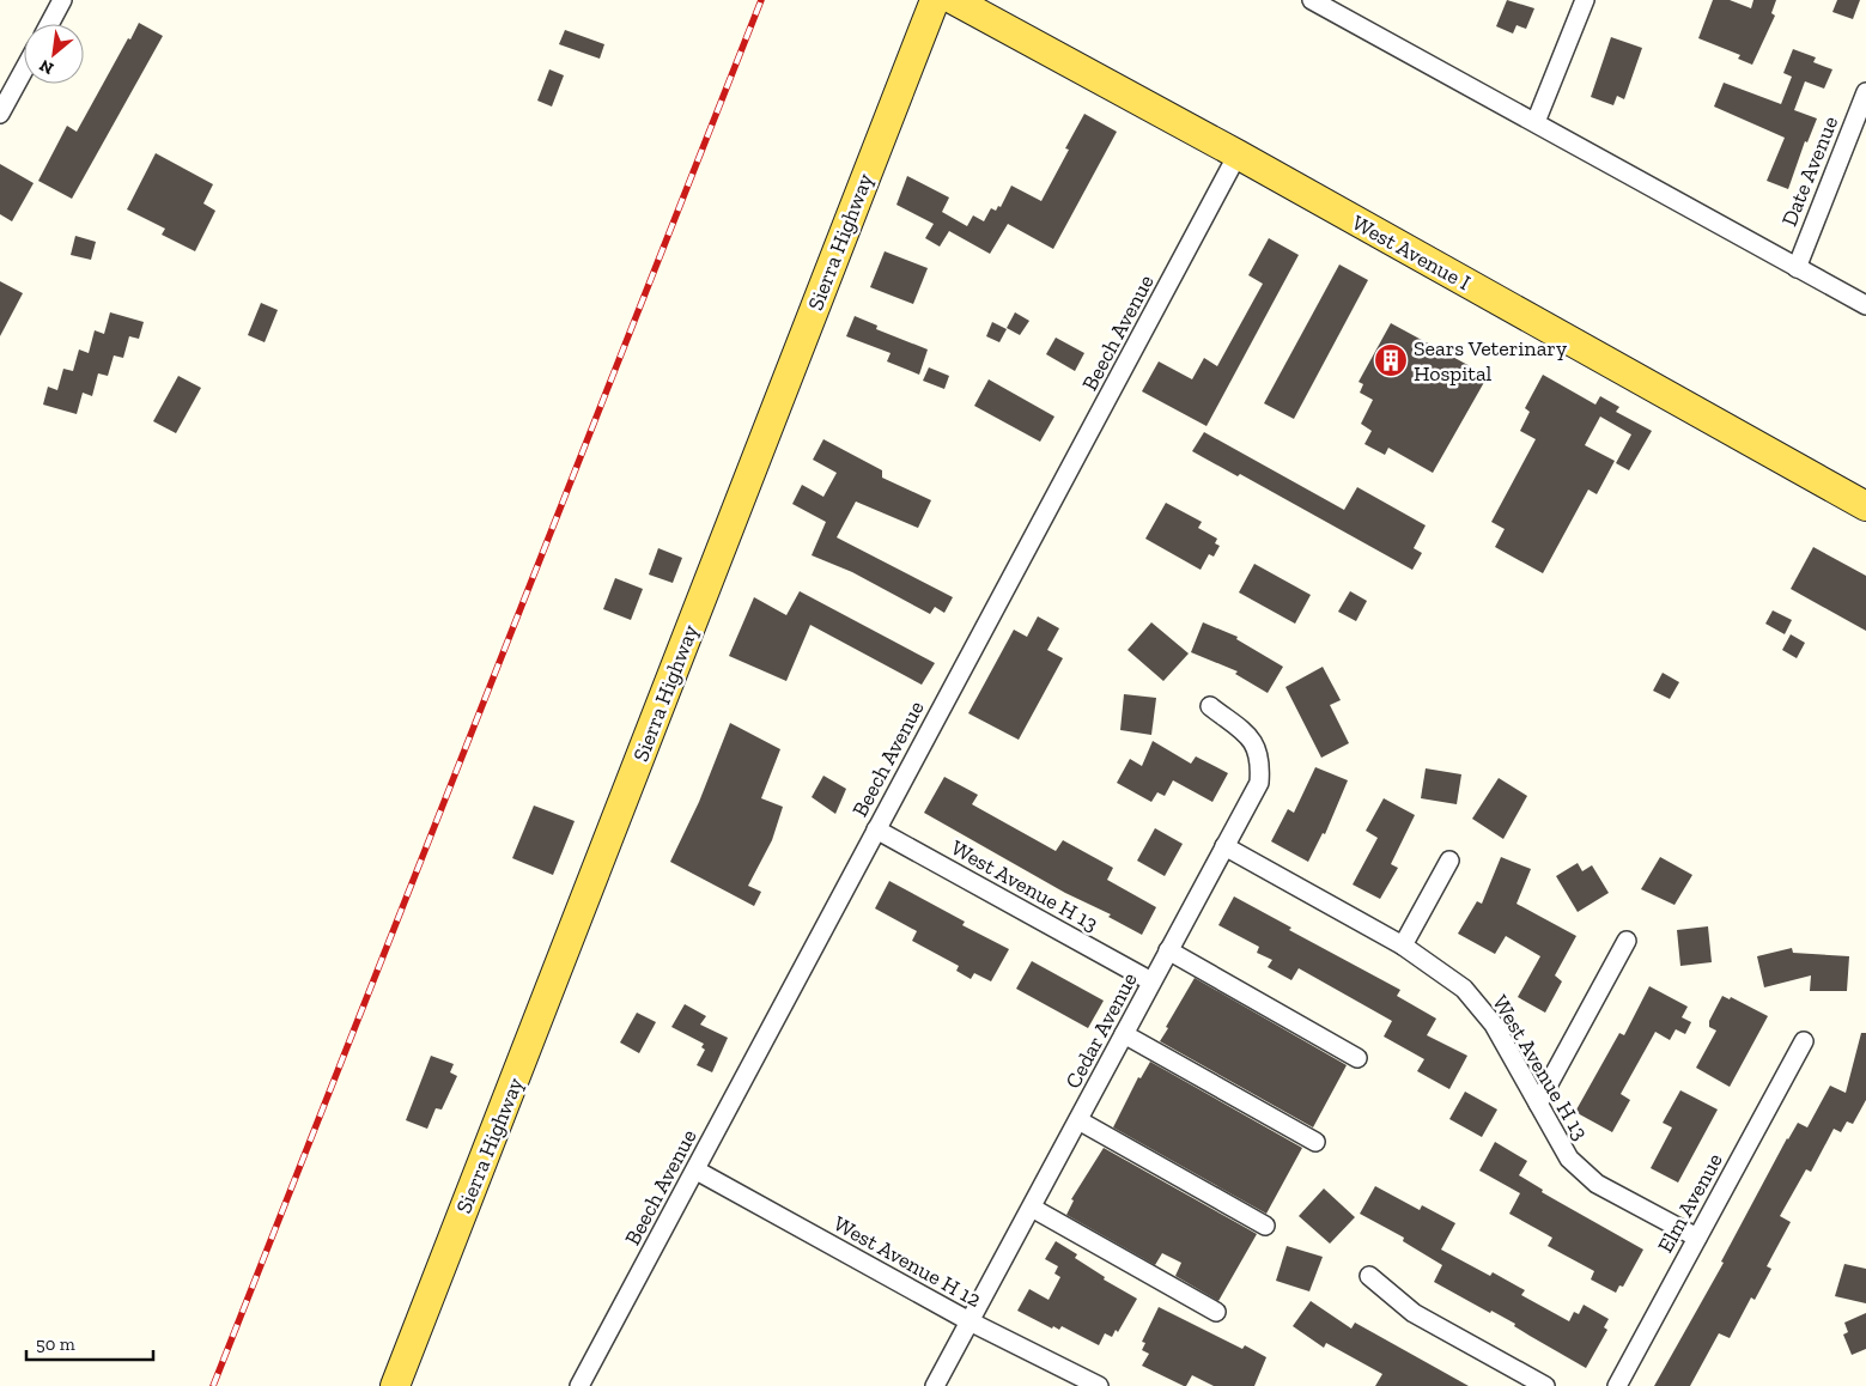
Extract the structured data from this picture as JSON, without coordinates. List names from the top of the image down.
{
  "streets": {
    "main road": ["Sierra Highway", "West Avenue I"],
    "street": [
      "Date Avenue",
      "Beech Avenue",
      "West Avenue H 13",
      "Cedar Avenue",
      "Elm Avenue",
      "West Avenue H 12"
    ]
  },
  "crossings": [
    ["West Avenue I", "Beech Avenue"],
    ["Beech Avenue", "West Avenue H 13"],
    ["Beech Avenue", "West Avenue H 12"],
    ["West Avenue H 13", "Cedar Avenue"],
    ["West Avenue H 13", "Elm Avenue"],
    ["Cedar Avenue", "West Avenue H 12"]
  ],
  "places": {
    "building": ["Sears Veterinary Hospital"]
  },
  "scale_bar": "50 m",
  "north": "bottom left"
}
